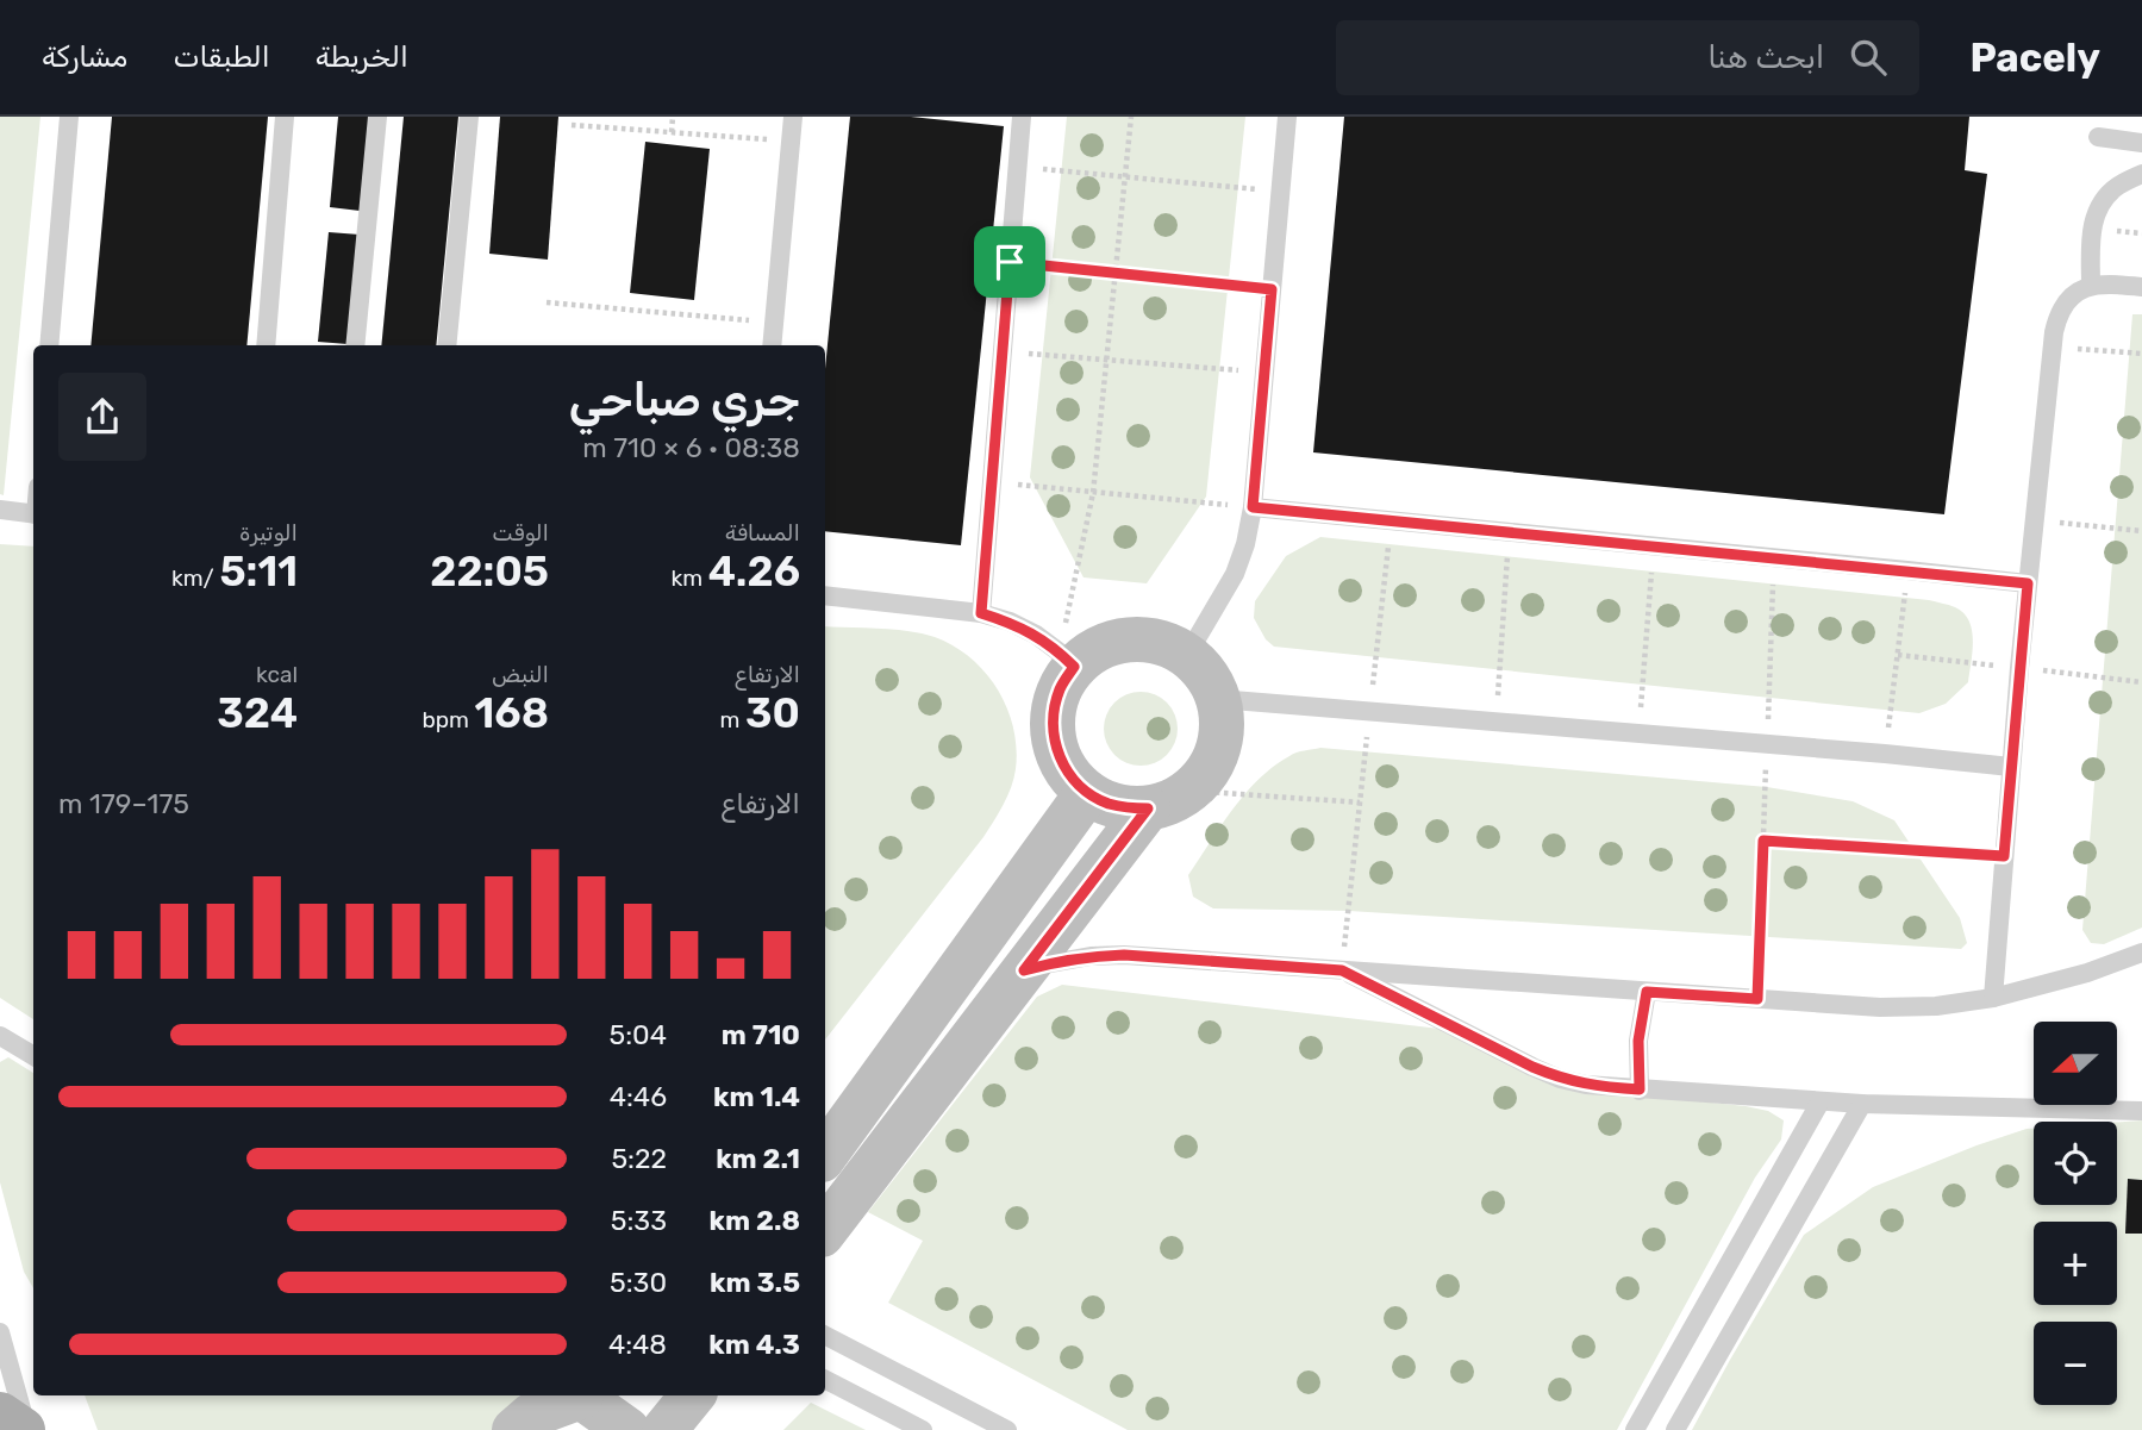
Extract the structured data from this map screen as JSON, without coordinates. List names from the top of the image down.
{
  "north": "left",
  "page": {
    "header": "Pacely",
    "search": "ابحث هنا",
    "nav": ["الخريطة", "الطبقات", "مشاركة"],
    "heading": ["جري صباحي", "08:38 · 6 × 710 m"],
    "stats": [
      ["المسافة", "4.26 km"],
      ["الوقت", "22:05"],
      ["الوتيرة", "5:11 /km"],
      ["الارتفاع", "30 m"],
      ["النبض", "168 bpm"],
      ["kcal", "324"]
    ],
    "chart": ["الارتفاع", "175–179 m"],
    "list": [
      {
        "name": "710 m",
        "note": "5:04"
      },
      {
        "name": "1.4 km",
        "note": "4:46"
      },
      {
        "name": "2.1 km",
        "note": "5:22"
      },
      {
        "name": "2.8 km",
        "note": "5:33"
      },
      {
        "name": "3.5 km",
        "note": "5:30"
      },
      {
        "name": "4.3 km",
        "note": "4:48"
      }
    ],
    "map_buttons": ["+", "−"]
  }
}
